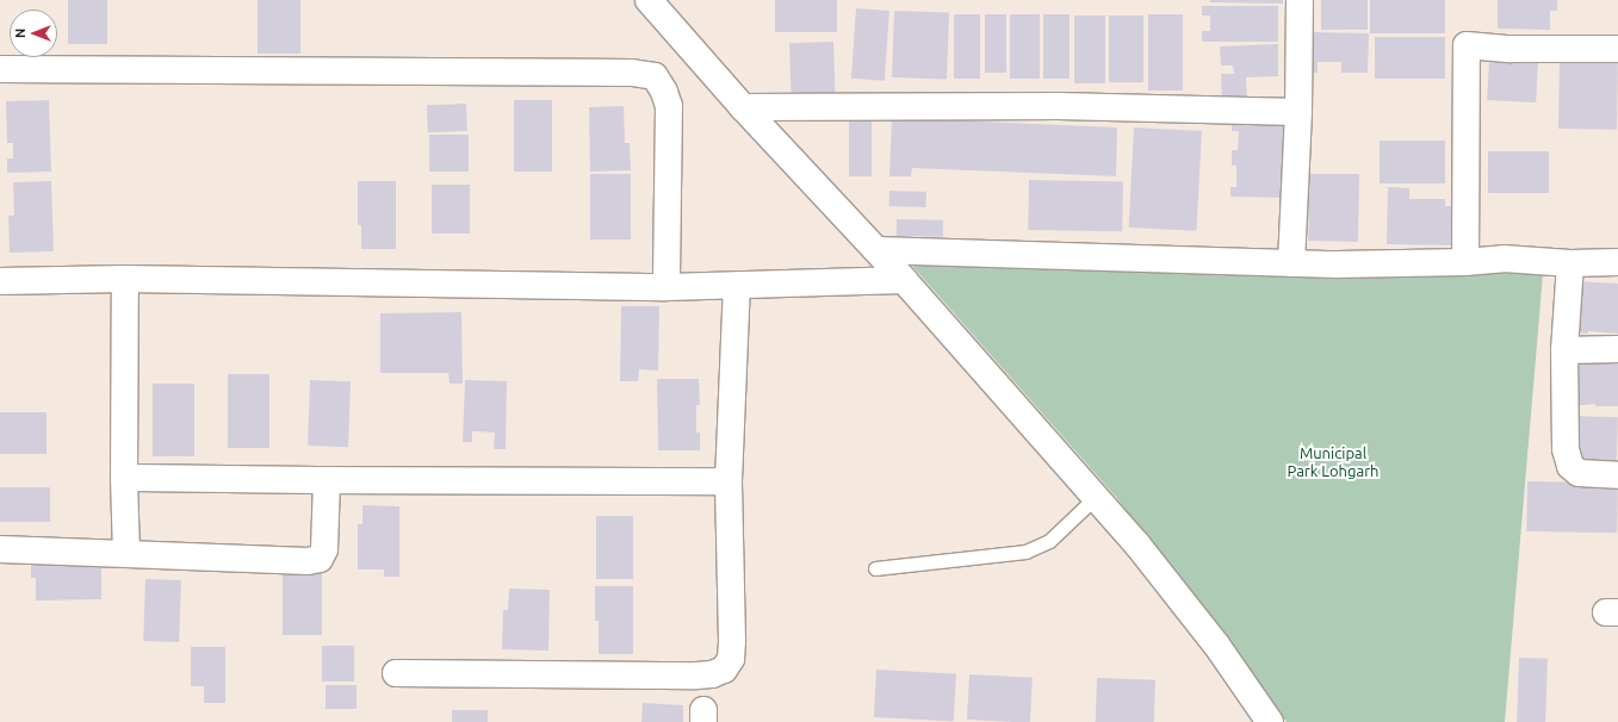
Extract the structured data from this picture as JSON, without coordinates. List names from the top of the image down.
{
  "parks": ["Municipal Park Lohgarh"],
  "north": "left"
}
